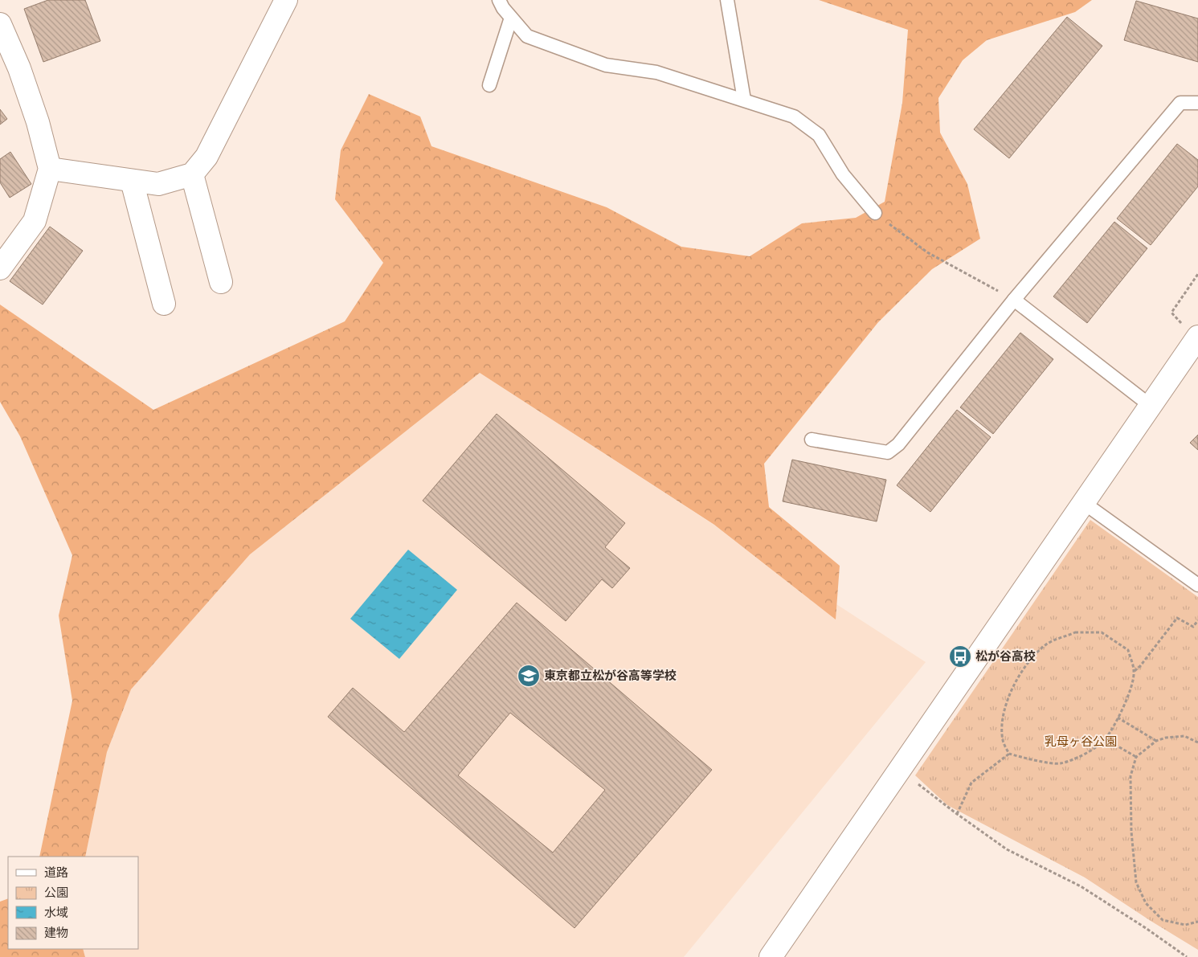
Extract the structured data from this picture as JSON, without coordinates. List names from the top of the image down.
{
  "parks": ["乳母ヶ谷公園"],
  "places": {
    "bus stop": ["松が谷高校"],
    "school or university": ["東京都立松が谷高等学校"]
  },
  "legend": [
    "道路",
    "公園",
    "水域",
    "建物"
  ]
}
